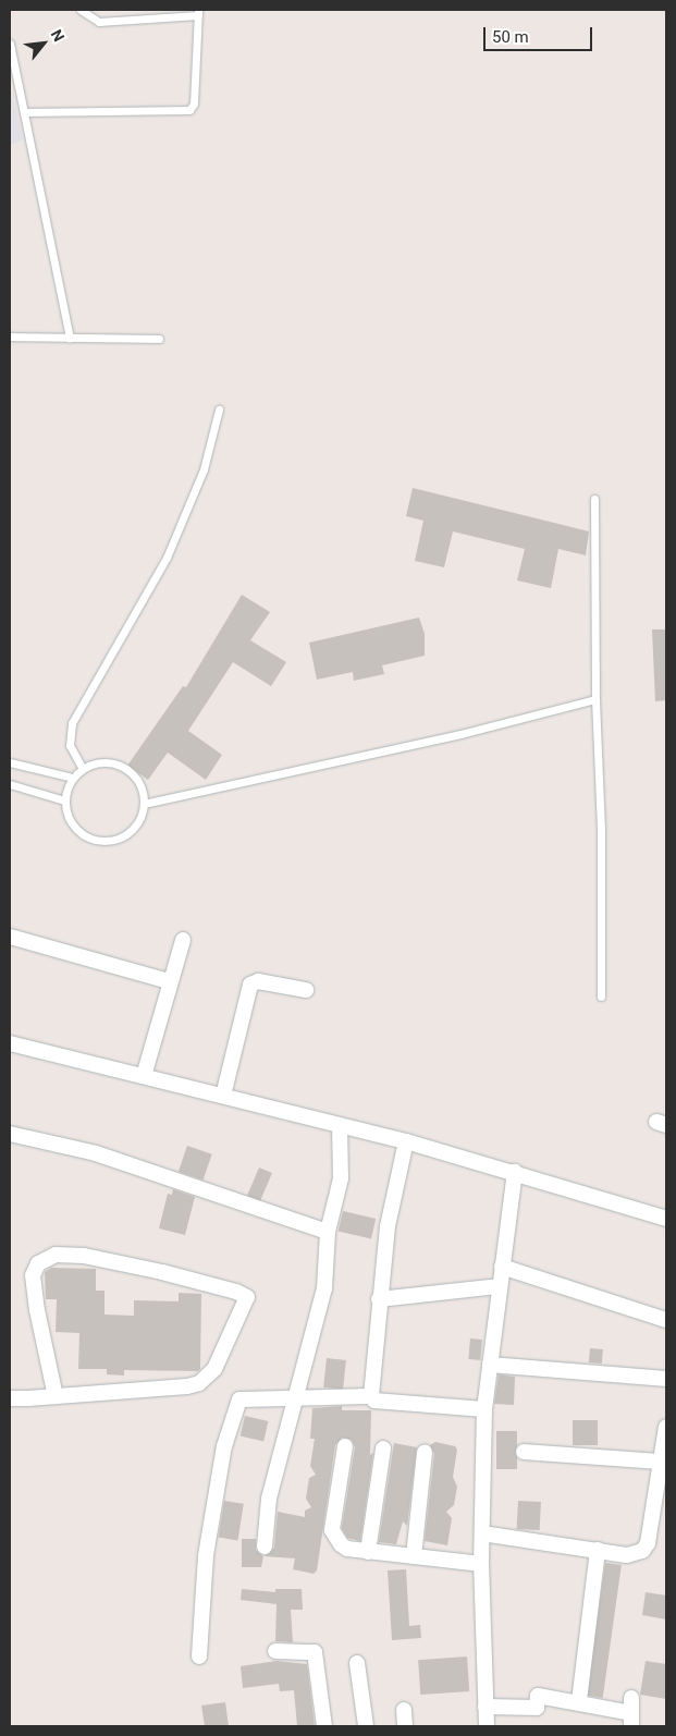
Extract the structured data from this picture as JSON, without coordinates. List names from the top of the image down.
{
  "scale_bar": "50 m",
  "north": "top right"
}
